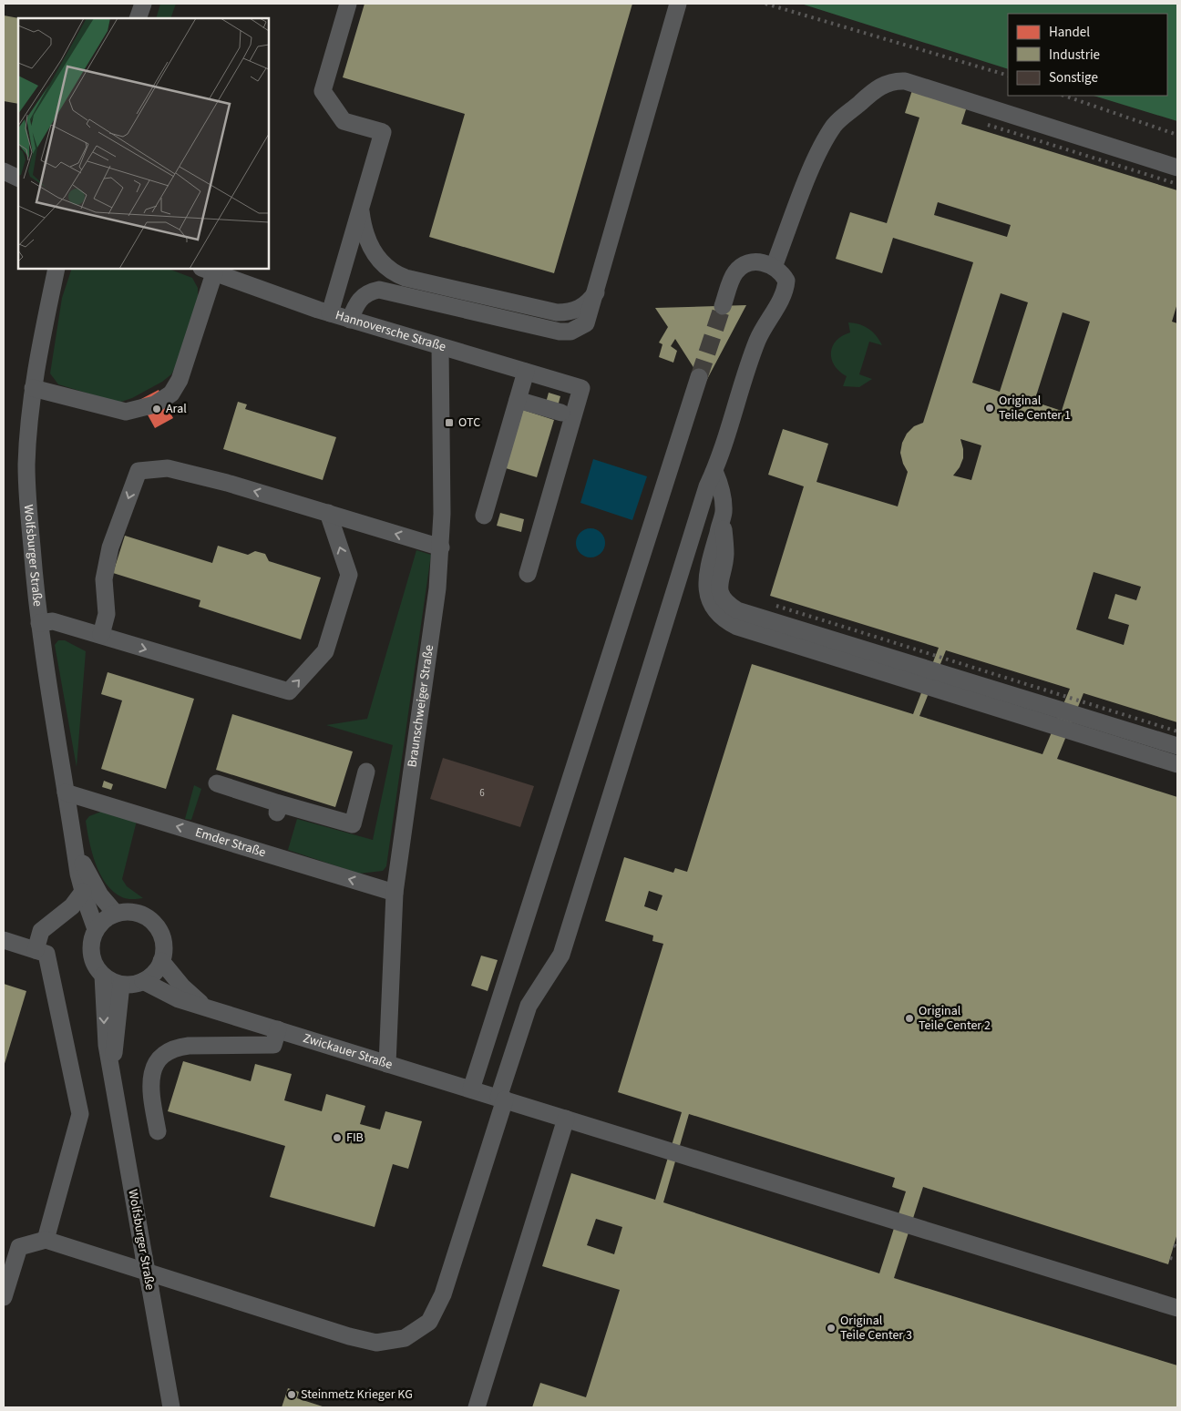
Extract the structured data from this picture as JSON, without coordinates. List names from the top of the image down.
{
  "streets": {
    "street": [
      "Hannoversche Straße",
      "Wolfsburger Straße",
      "Braunschweiger Straße",
      "Emder Straße",
      "Zwickauer Straße"
    ]
  },
  "crossings": [
    ["Hannoversche Straße", "Braunschweiger Straße"],
    ["Wolfsburger Straße", "Emder Straße"],
    ["Wolfsburger Straße", "Zwickauer Straße"],
    ["Braunschweiger Straße", "Emder Straße"],
    ["Braunschweiger Straße", "Zwickauer Straße"]
  ],
  "one_way": ["Emder Straße"],
  "places": {
    "other": [
      "Original Teile Center 1",
      "Aral",
      "Original Teile Center 2",
      "FIB",
      "Original Teile Center 3",
      "Steinmetz Krieger KG"
    ],
    "transit": ["OTC"]
  },
  "house_numbers": ["6"],
  "legend": ["Handel", "Industrie", "Sonstige"]
}
